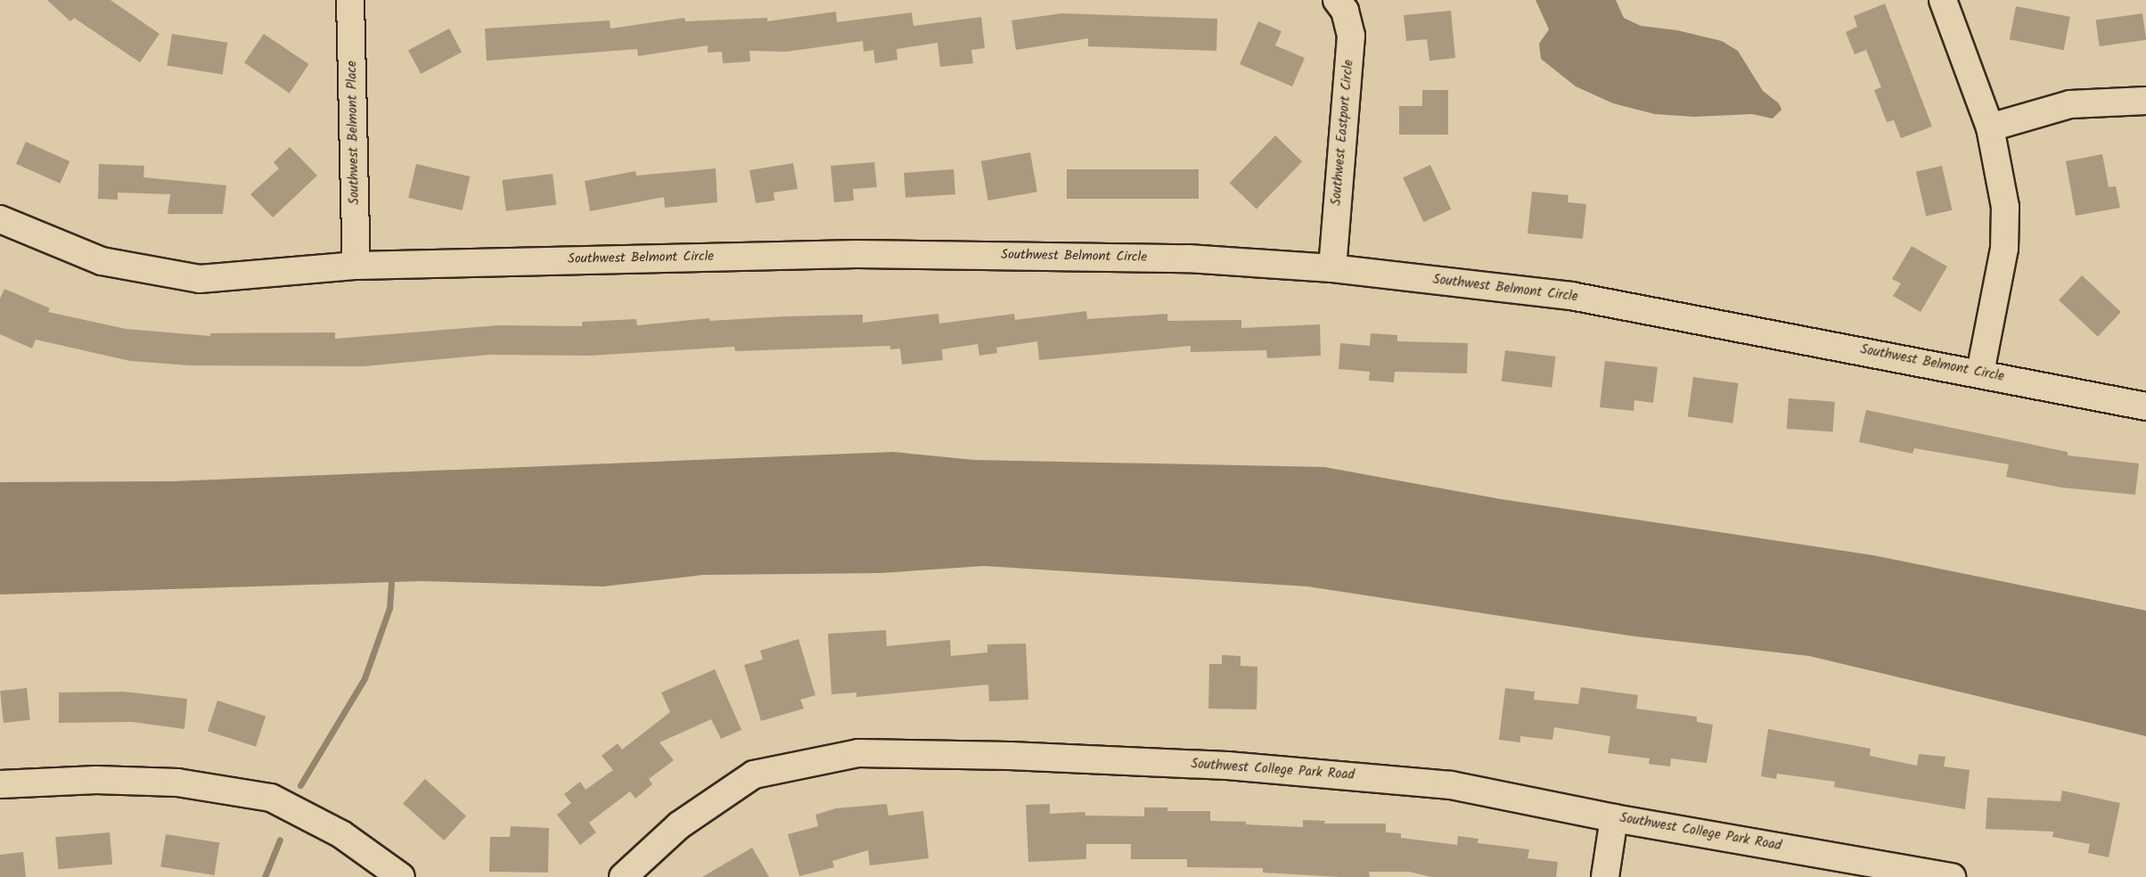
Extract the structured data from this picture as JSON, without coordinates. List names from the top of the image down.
{
  "streets": {
    "street": [
      "Southwest Belmont Place",
      "Southwest Eastport Circle",
      "Southwest Belmont Circle",
      "Southwest College Park Road"
    ]
  },
  "crossings": [
    ["Southwest Belmont Place", "Southwest Belmont Circle"],
    ["Southwest Eastport Circle", "Southwest Belmont Circle"]
  ]
}
